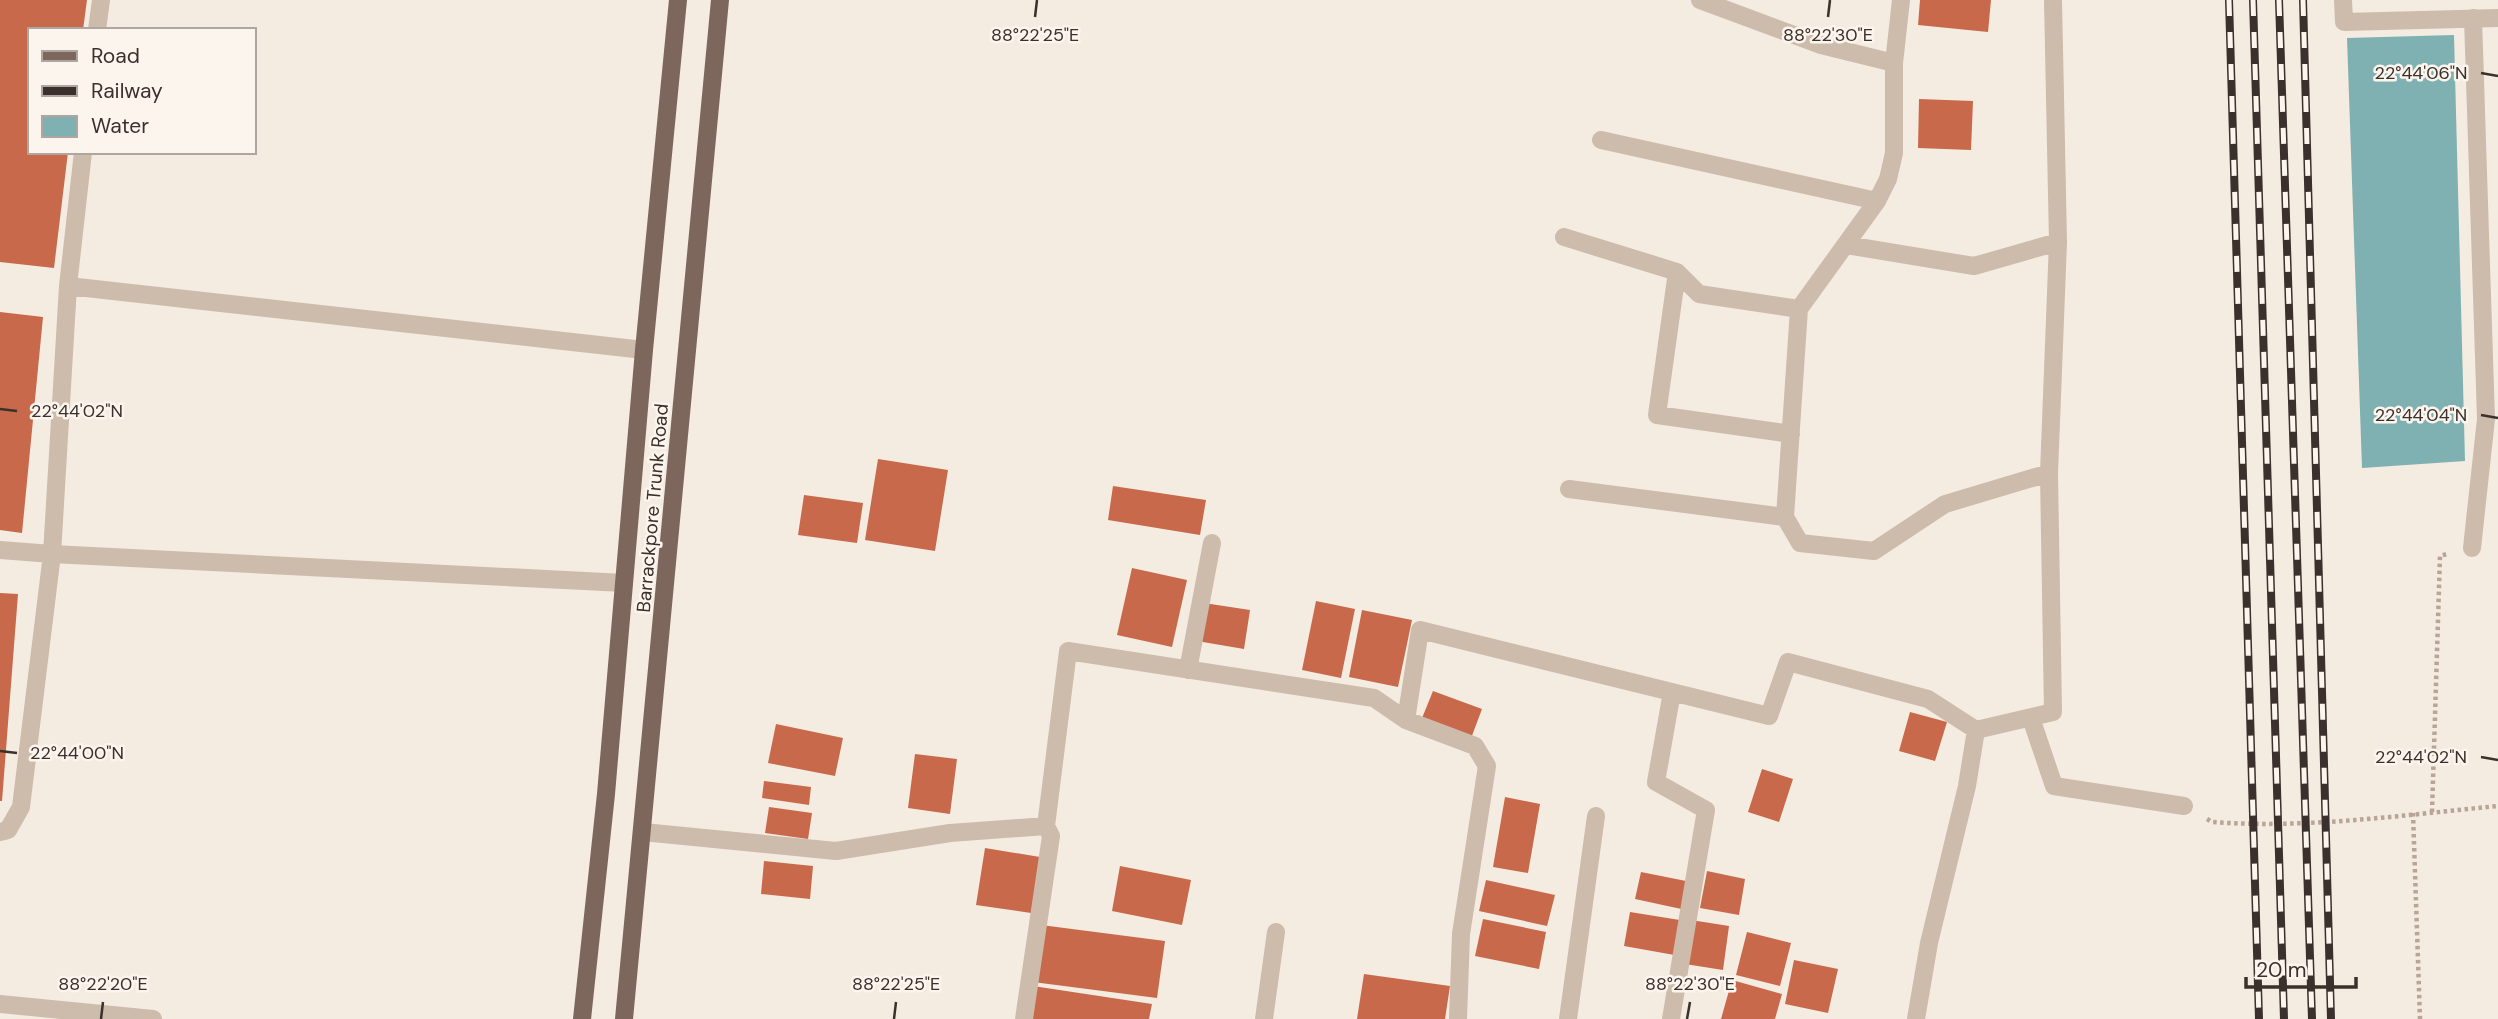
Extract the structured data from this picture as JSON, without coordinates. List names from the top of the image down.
{
  "streets": {
    "main road": ["Barrackpore Trunk Road"]
  },
  "legend": ["Road", "Railway", "Water"],
  "scale_bar": "20 m",
  "coordinates": [
    "88°22'25\"E",
    "88°22'30\"E",
    "22°44'06\"N",
    "22°44'02\"N",
    "22°44'04\"N",
    "22°44'00\"N",
    "88°22'20\"E"
  ]
}
